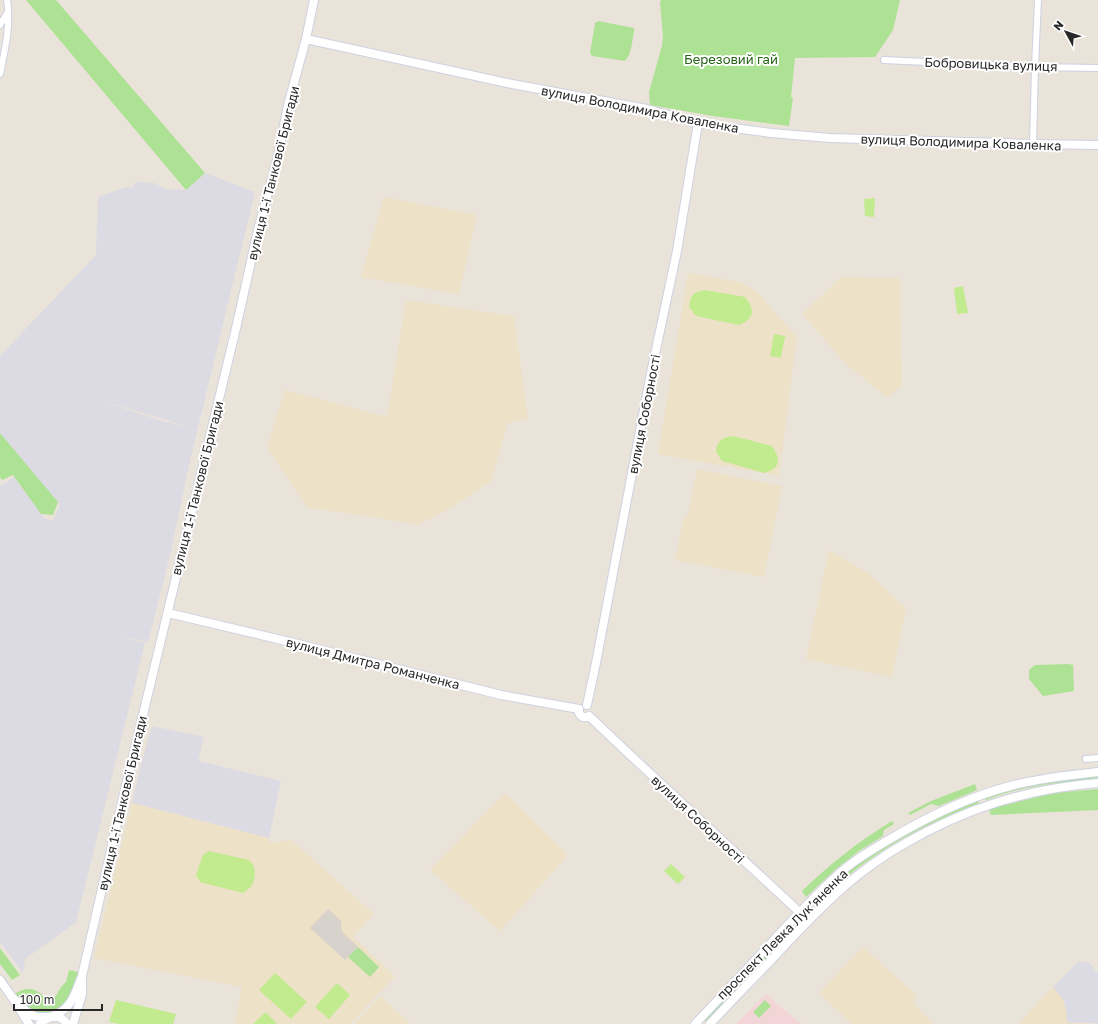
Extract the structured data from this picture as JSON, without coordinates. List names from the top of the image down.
{
  "streets": {
    "street": [
      "Бобровицька вулиця",
      "вулиця Володимира Коваленка",
      "вулиця 1-ї Танкової Бригади",
      "вулиця Соборності",
      "вулиця Дмитра Романченка",
      "проспект Левка Лукʼяненка"
    ]
  },
  "crossings": [
    ["вулиця Володимира Коваленка", "вулиця 1-ї Танкової Бригади"],
    ["вулиця Володимира Коваленка", "вулиця Соборності"],
    ["вулиця 1-ї Танкової Бригади", "вулиця Дмитра Романченка"],
    ["вулиця Соборності", "вулиця Дмитра Романченка"],
    ["вулиця Соборності", "проспект Левка Лукʼяненка"]
  ],
  "parks": ["Березовий гай"],
  "scale_bar": "100 m",
  "north": "top left"
}
